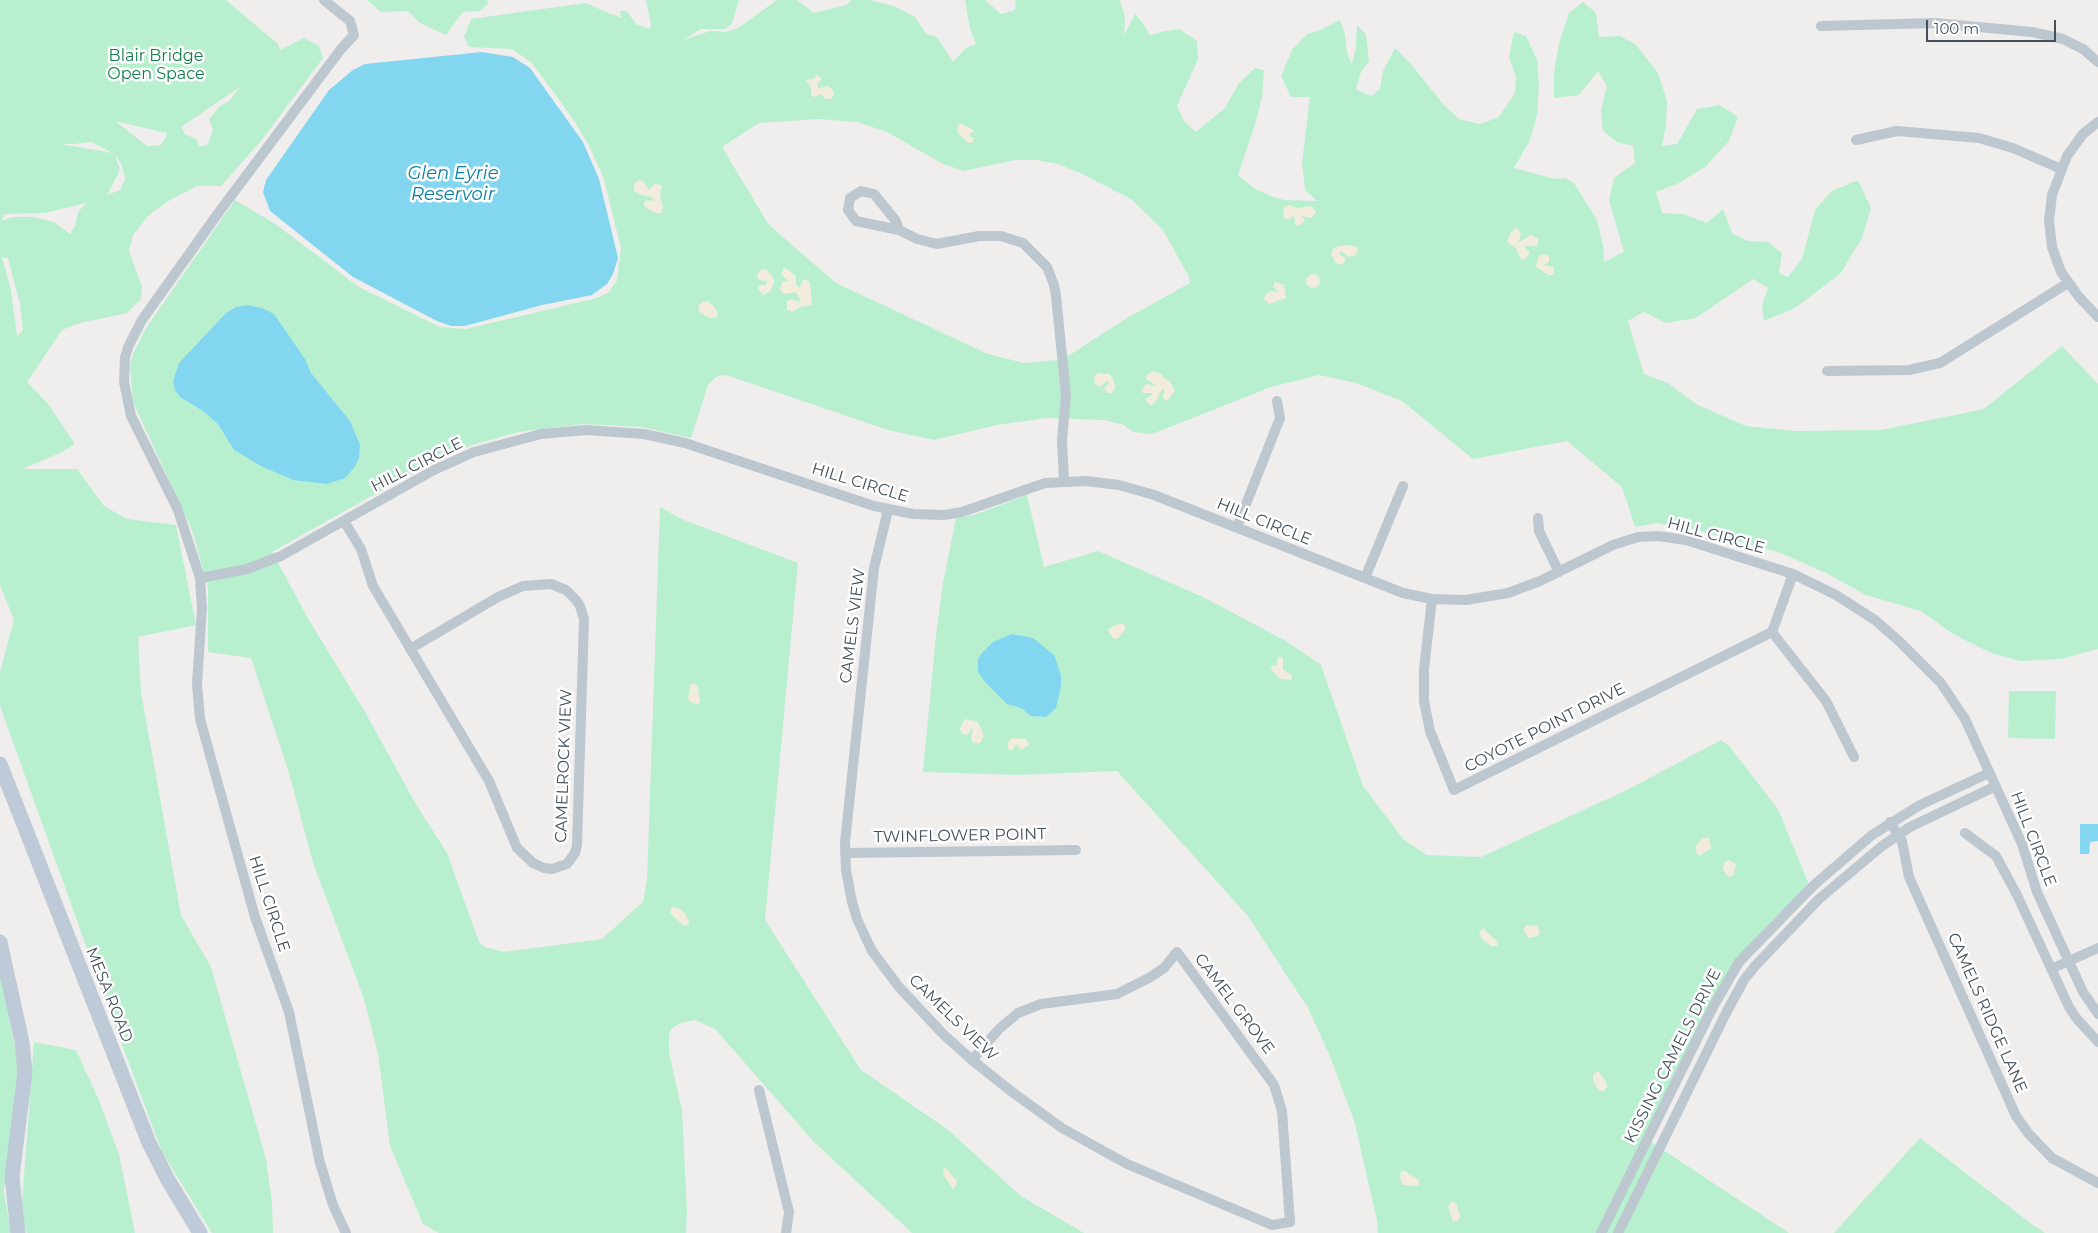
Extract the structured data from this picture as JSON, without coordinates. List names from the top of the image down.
{
  "streets": {
    "main road": ["MESA ROAD"],
    "street": [
      "HILL CIRCLE",
      "CAMELS VIEW",
      "COYOTE POINT DRIVE",
      "CAMELROCK VIEW",
      "TWINFLOWER POINT",
      "CAMEL GROVE",
      "CAMELS RIDGE LANE",
      "KISSING CAMELS DRIVE"
    ]
  },
  "crossings": [
    ["HILL CIRCLE", "CAMELS VIEW"],
    ["HILL CIRCLE", "COYOTE POINT DRIVE"],
    ["HILL CIRCLE", "CAMELROCK VIEW"],
    ["HILL CIRCLE", "KISSING CAMELS DRIVE"],
    ["CAMELS VIEW", "TWINFLOWER POINT"],
    ["CAMELS VIEW", "CAMEL GROVE"],
    ["CAMELS RIDGE LANE", "KISSING CAMELS DRIVE"]
  ],
  "water": ["Glen Eyrie Reservoir"],
  "parks": ["Blair Bridge Open Space"],
  "scale_bar": "100 m"
}
